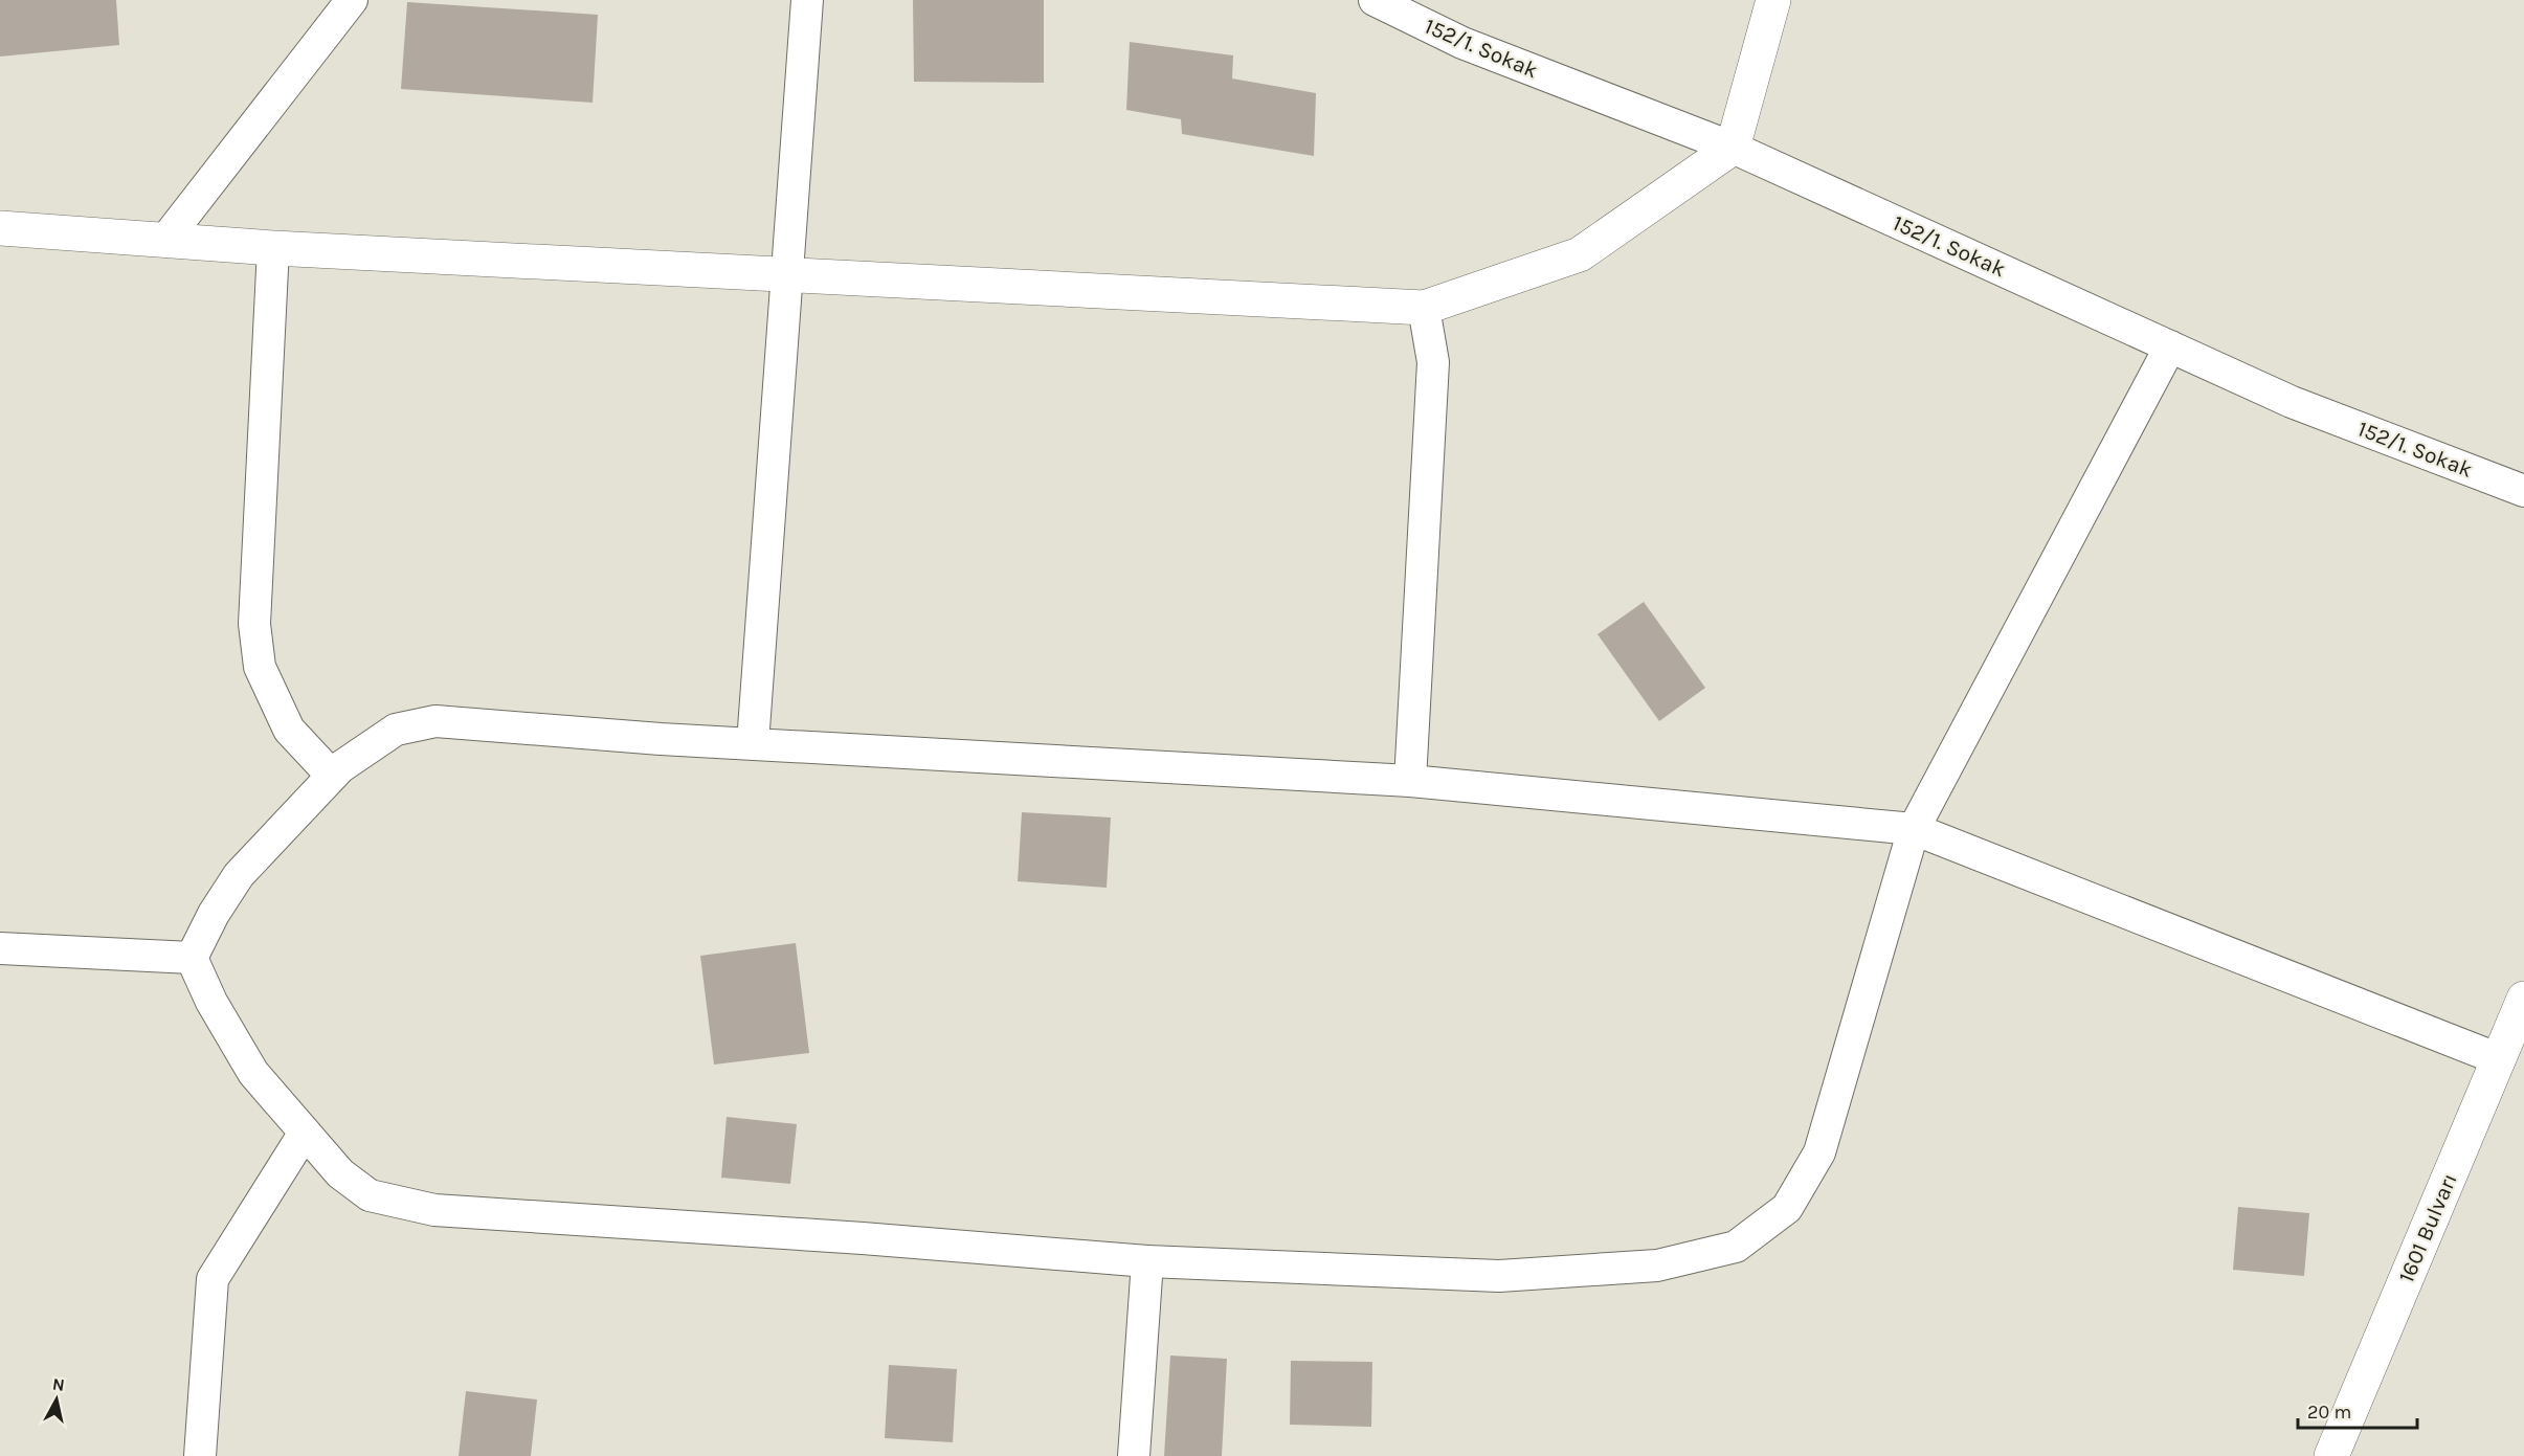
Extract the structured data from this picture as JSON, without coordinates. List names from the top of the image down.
{
  "streets": {
    "street": ["152/1. Sokak", "1601 Bulvarı"]
  },
  "scale_bar": "20 m",
  "north": "top"
}
